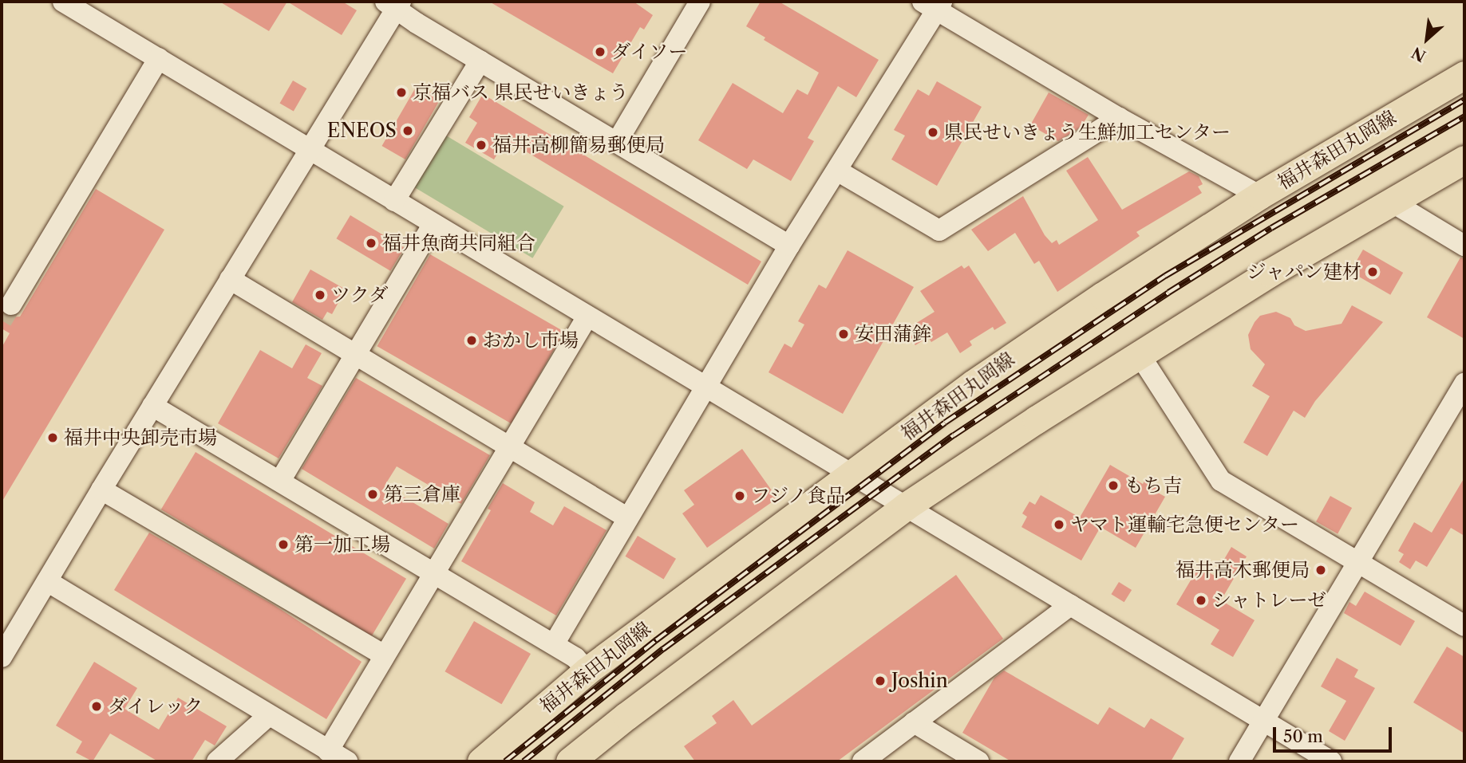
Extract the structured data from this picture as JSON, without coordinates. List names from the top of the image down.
{
  "streets": {
    "main road": ["福井森田丸岡線"]
  },
  "places": [
    "ダイソー",
    "京福バス 県民せいきょう",
    "ENEOS",
    "県民せいきょう生鮮加工センター",
    "福井高柳簡易郵便局",
    "福井魚商共同組合",
    "ジャパン建材",
    "ツクダ",
    "安田蒲鉾",
    "おかし市場",
    "福井中央卸売市場",
    "もち吉",
    "第三倉庫",
    "フジノ食品",
    "ヤマト運輸宅急便センター",
    "第一加工場",
    "福井高木郵便局",
    "シャトレーゼ",
    "Joshin",
    "ダイレック"
  ],
  "scale_bar": "50 m",
  "north": "bottom left"
}
